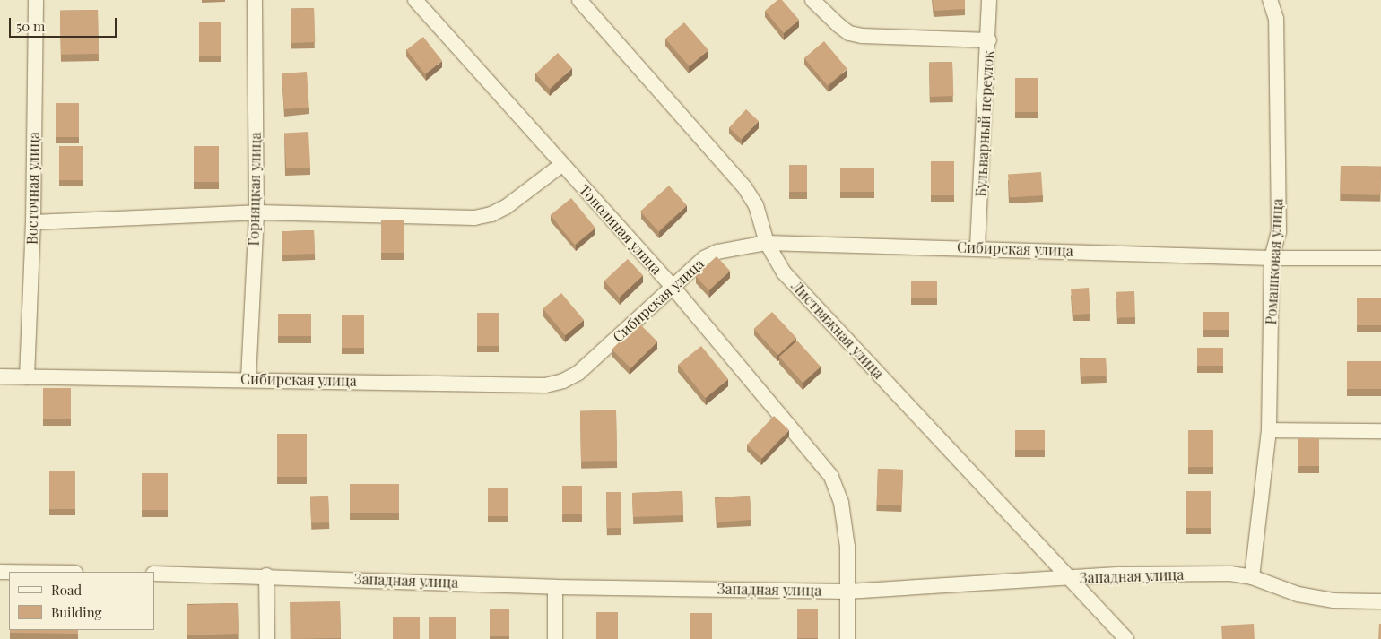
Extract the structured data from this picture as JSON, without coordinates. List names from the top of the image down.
{
  "streets": {
    "street": [
      "Бульварный переулок",
      "Восточная улица",
      "Горняцкая улица",
      "Тополиная улица",
      "Сибирская улица",
      "Ромашковая улица",
      "Листвяжная улица",
      "Западная улица"
    ]
  },
  "crossings": [
    ["Бульварный переулок", "Сибирская улица"],
    ["Восточная улица", "Сибирская улица"],
    ["Горняцкая улица", "Сибирская улица"],
    ["Тополиная улица", "Сибирская улица"],
    ["Тополиная улица", "Западная улица"],
    ["Сибирская улица", "Ромашковая улица"],
    ["Сибирская улица", "Листвяжная улица"],
    ["Ромашковая улица", "Западная улица"],
    ["Листвяжная улица", "Западная улица"]
  ],
  "legend": ["Road", "Building"],
  "scale_bar": "50 m"
}
